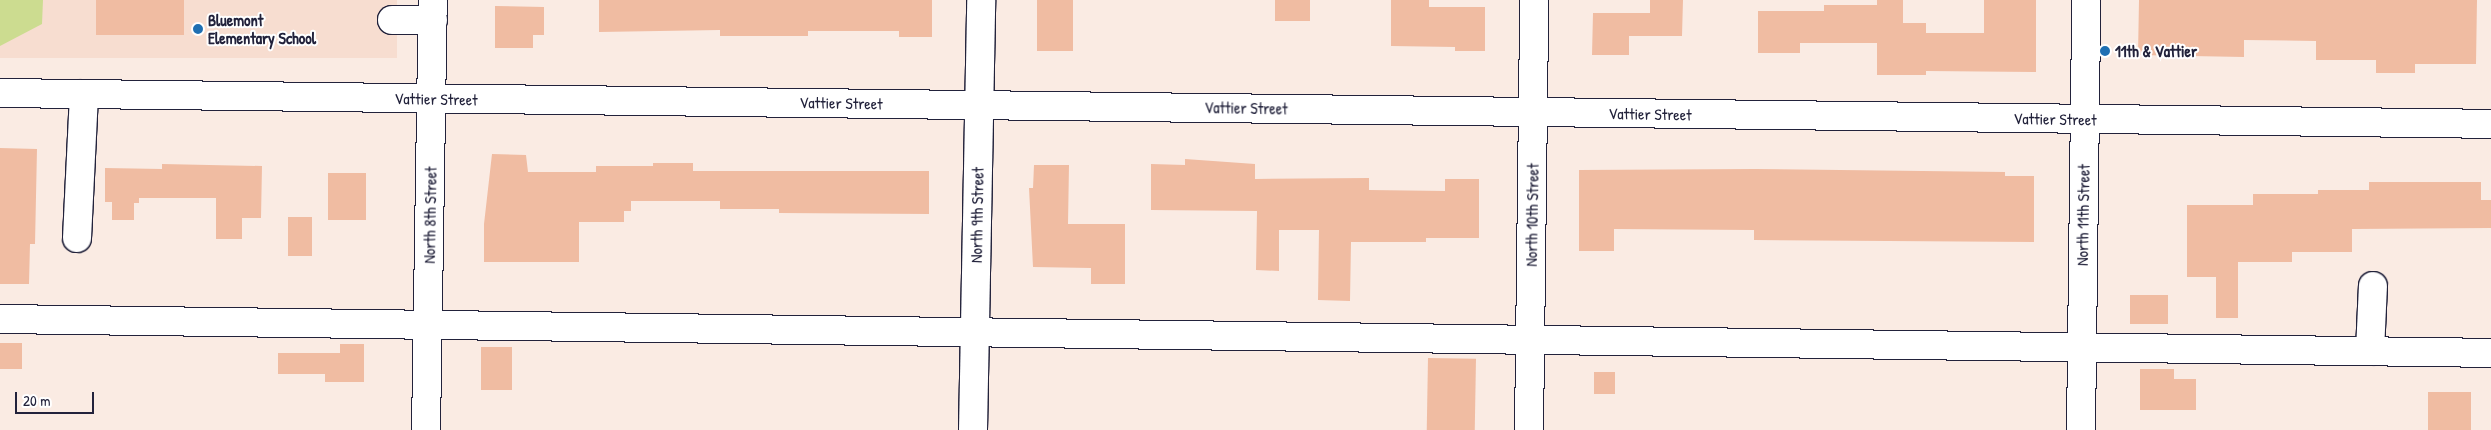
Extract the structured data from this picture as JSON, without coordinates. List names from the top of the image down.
{
  "streets": {
    "street": [
      "Vattier Street",
      "North 8th Street",
      "North 9th Street",
      "North 10th Street",
      "North 11th Street"
    ]
  },
  "crossings": [
    ["Vattier Street", "North 8th Street"],
    ["Vattier Street", "North 9th Street"],
    ["Vattier Street", "North 10th Street"],
    ["Vattier Street", "North 11th Street"]
  ],
  "places": ["Bluemont Elementary School", "11th & Vattier"],
  "scale_bar": "20 m"
}
